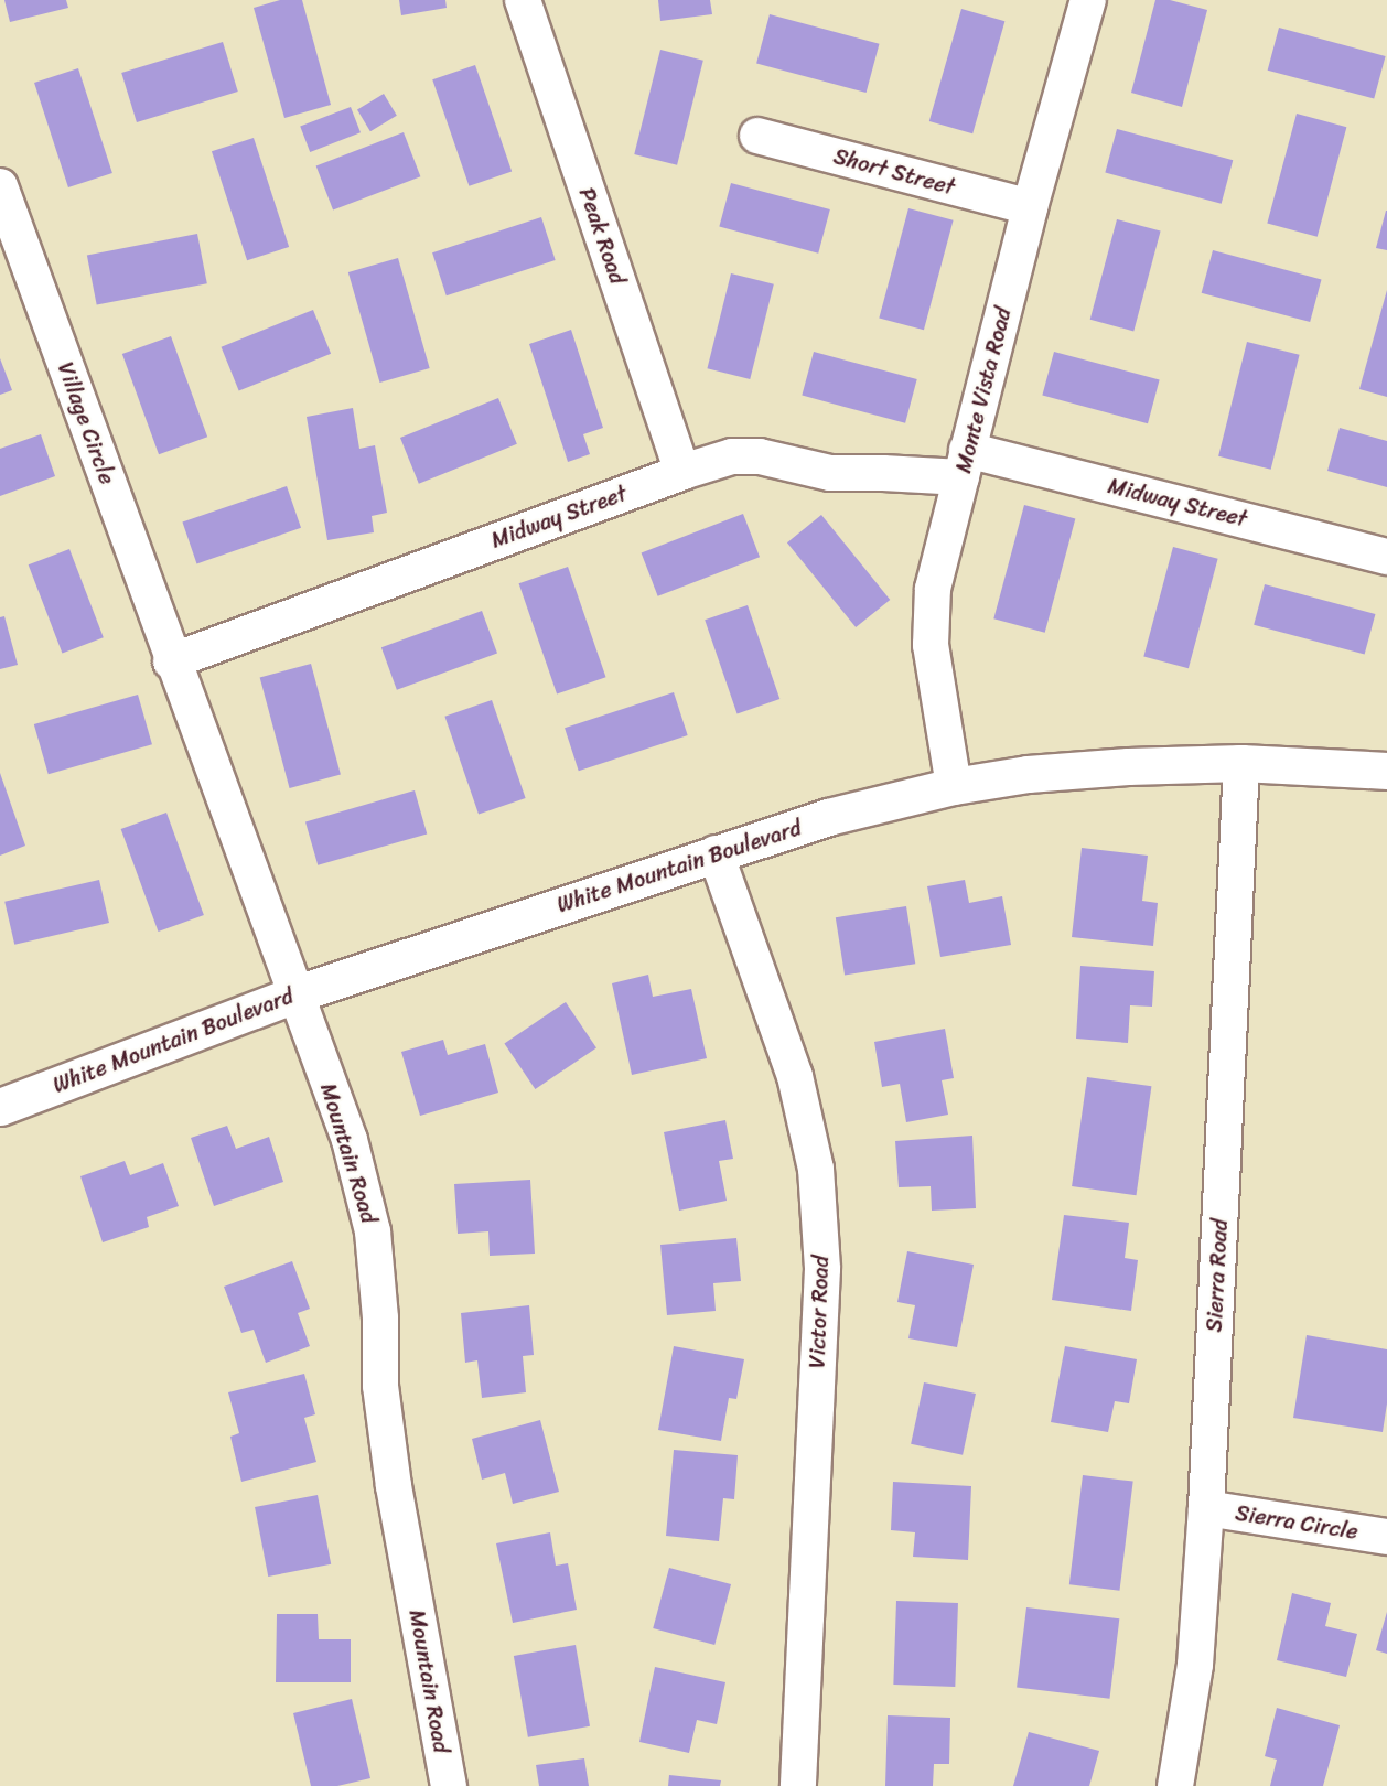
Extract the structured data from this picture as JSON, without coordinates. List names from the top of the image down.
{
  "streets": {
    "street": [
      "Short Street",
      "Peak Road",
      "Monte Vista Road",
      "Village Circle",
      "Midway Street",
      "White Mountain Boulevard",
      "Mountain Road",
      "Sierra Road",
      "Victor Road",
      "Sierra Circle"
    ]
  },
  "crossings": [
    ["Short Street", "Monte Vista Road"],
    ["Peak Road", "Midway Street"],
    ["Monte Vista Road", "Midway Street"],
    ["Monte Vista Road", "White Mountain Boulevard"],
    ["Village Circle", "Midway Street"],
    ["Village Circle", "Mountain Road"],
    ["Midway Street", "Mountain Road"],
    ["White Mountain Boulevard", "Mountain Road"],
    ["White Mountain Boulevard", "Sierra Road"],
    ["White Mountain Boulevard", "Victor Road"],
    ["Sierra Road", "Sierra Circle"]
  ]
}
